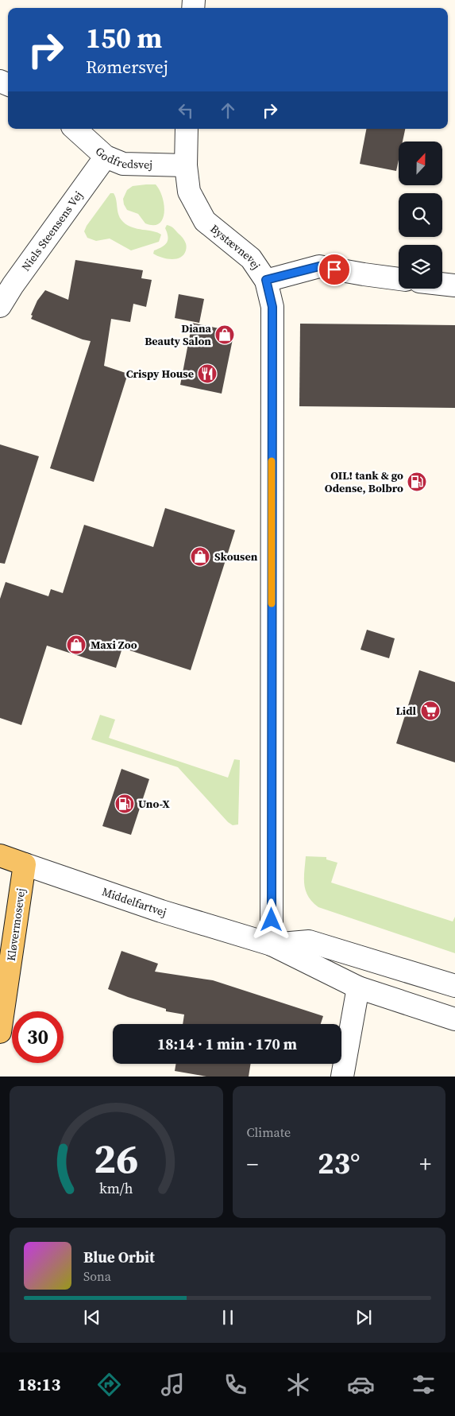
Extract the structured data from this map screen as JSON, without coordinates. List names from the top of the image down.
{
  "streets": {
    "main road": ["Middelfartvej", "Kløvermosevej"],
    "street": ["Godfredsvej", "Niels Steensens Vej", "Bystævnevej"]
  },
  "crossings": [
    ["Godfredsvej", "Niels Steensens Vej"],
    ["Godfredsvej", "Bystævnevej"],
    ["Bystævnevej", "Middelfartvej"],
    ["Middelfartvej", "Kløvermosevej"]
  ],
  "places": {
    "shop": ["Diana Beauty Salon", "Skousen", "Maxi Zoo"],
    "restaurant": ["Crispy House"],
    "fuel station": ["OIL! tank & go Odense, Bolbro", "Uno-X"],
    "supermarket": ["Lidl"]
  },
  "north": "top",
  "page": {
    "turn": ["150 m", "Rømersvej"],
    "limit": "30",
    "trip": "18:14 · 1 min · 170 m",
    "tile": "Climate",
    "heat": ["−", "23°", "+"],
    "song": ["Blue Orbit", "Sona"],
    "tabs": "18:13",
    "gauge": ["26", "km/h"]
  }
}
